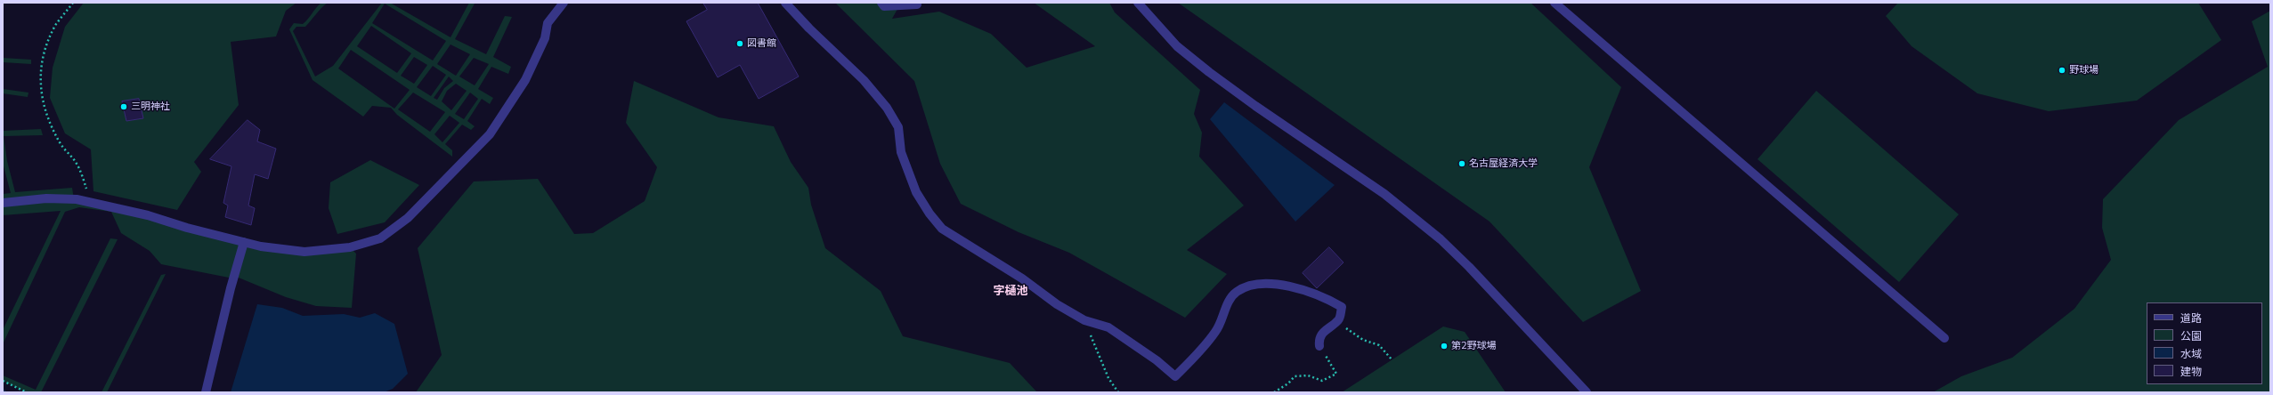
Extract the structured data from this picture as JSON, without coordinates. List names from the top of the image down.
{
  "districts": ["字樋池"],
  "places": [
    "図書館",
    "野球場",
    "三明神社",
    "名古屋経済大学",
    "第2野球場"
  ],
  "legend": [
    "道路",
    "公園",
    "水域",
    "建物"
  ]
}
